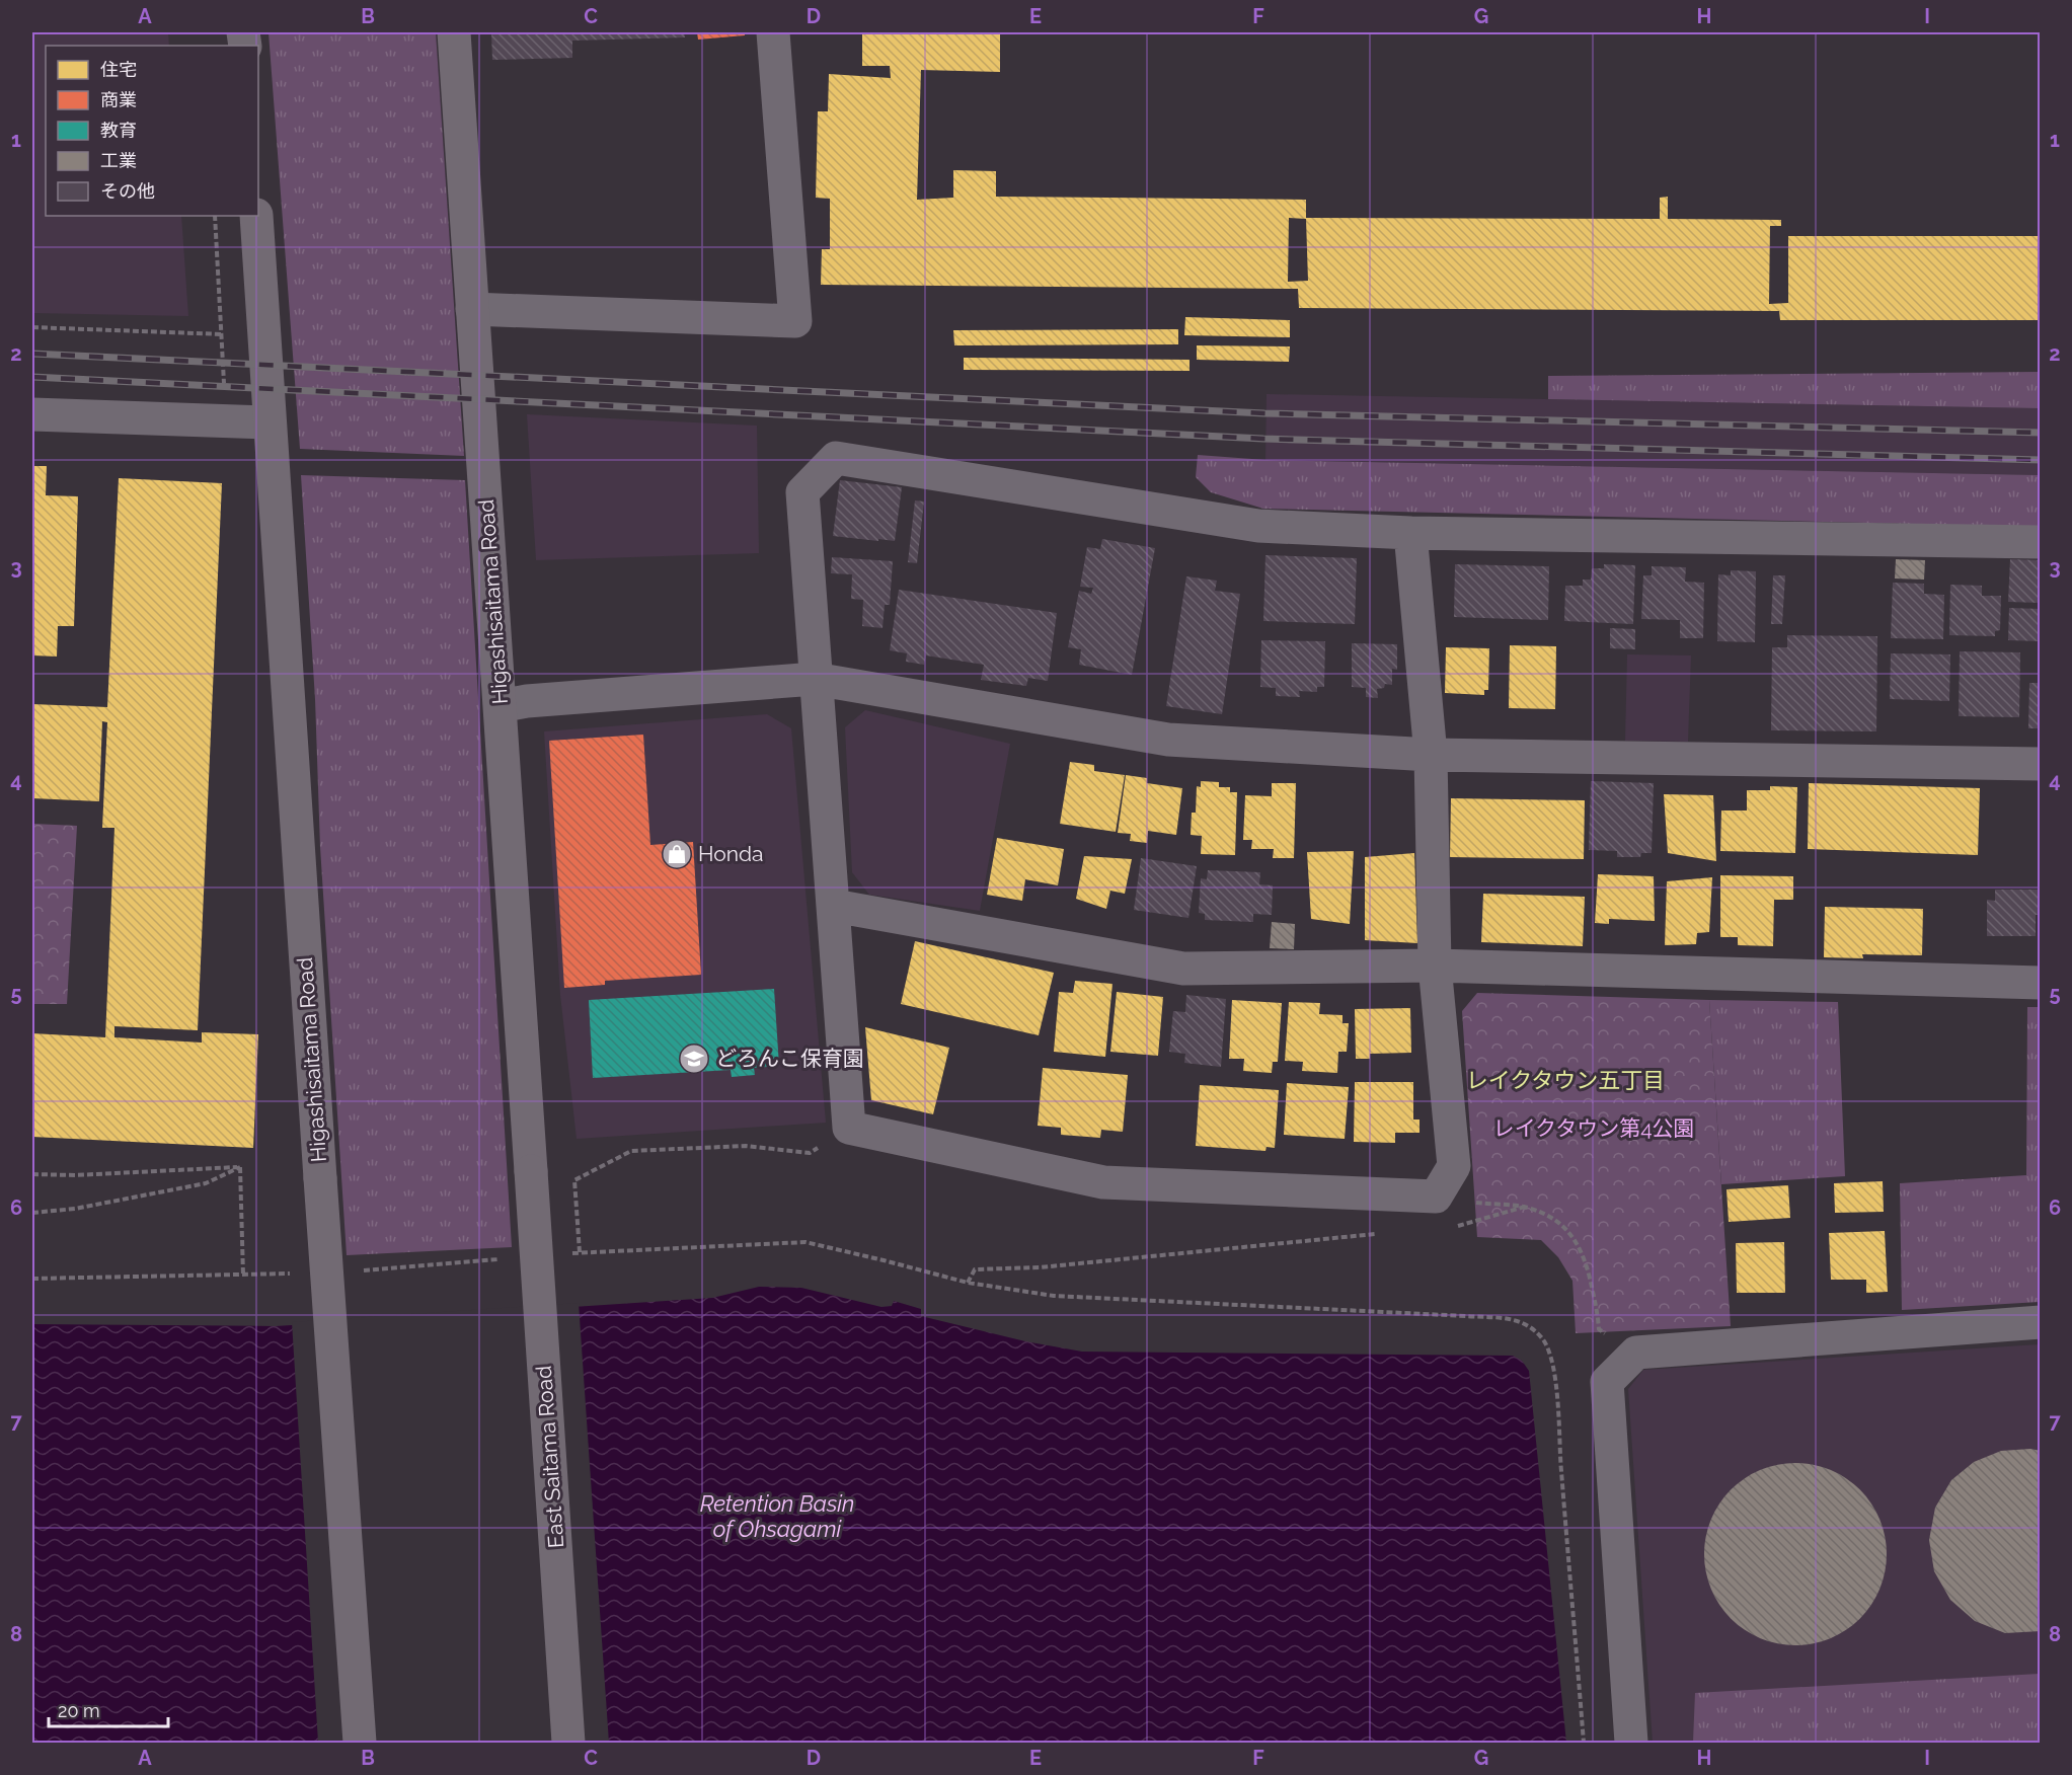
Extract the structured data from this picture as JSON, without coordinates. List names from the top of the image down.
{
  "streets": {
    "highway": ["Higashisaitama Road", "East Saitama Road"]
  },
  "crossings": [
    ["Higashisaitama Road", "East Saitama Road"]
  ],
  "districts": ["レイクタウン五丁目"],
  "water": ["Retention Basin of Ohsagami"],
  "parks": ["レイクタウン第4公園"],
  "places": {
    "shop": ["Honda"],
    "school or university": ["どろんこ保育園"]
  },
  "legend": [
    "住宅",
    "商業",
    "教育",
    "工業",
    "その他"
  ],
  "scale_bar": "20 m",
  "grid": {
    "columns": [
      "A",
      "B",
      "C",
      "D",
      "E",
      "F",
      "G",
      "H",
      "I"
    ],
    "rows": [
      "1",
      "2",
      "3",
      "4",
      "5",
      "6",
      "7",
      "8"
    ]
  }
}
